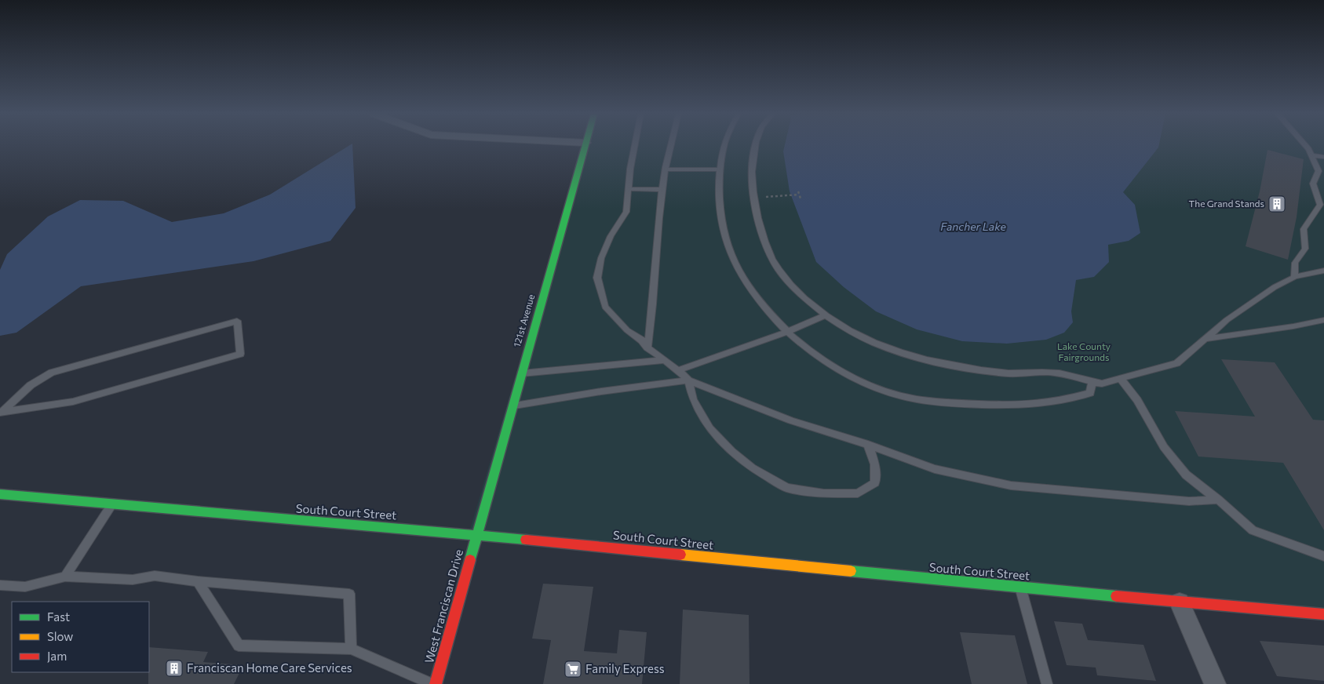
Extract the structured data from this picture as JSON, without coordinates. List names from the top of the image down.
{
  "streets": {
    "street": ["121st Avenue", "South Court Street", "West Franciscan Drive"]
  },
  "crossings": [
    ["121st Avenue", "South Court Street"],
    ["121st Avenue", "West Franciscan Drive"],
    ["South Court Street", "West Franciscan Drive"]
  ],
  "water": ["Fancher Lake"],
  "parks": ["Lake County Fairgrounds"],
  "places": {
    "building": ["The Grand Stands", "Franciscan Home Care Services"],
    "supermarket": ["Family Express"]
  },
  "legend": ["Fast", "Slow", "Jam"]
}
